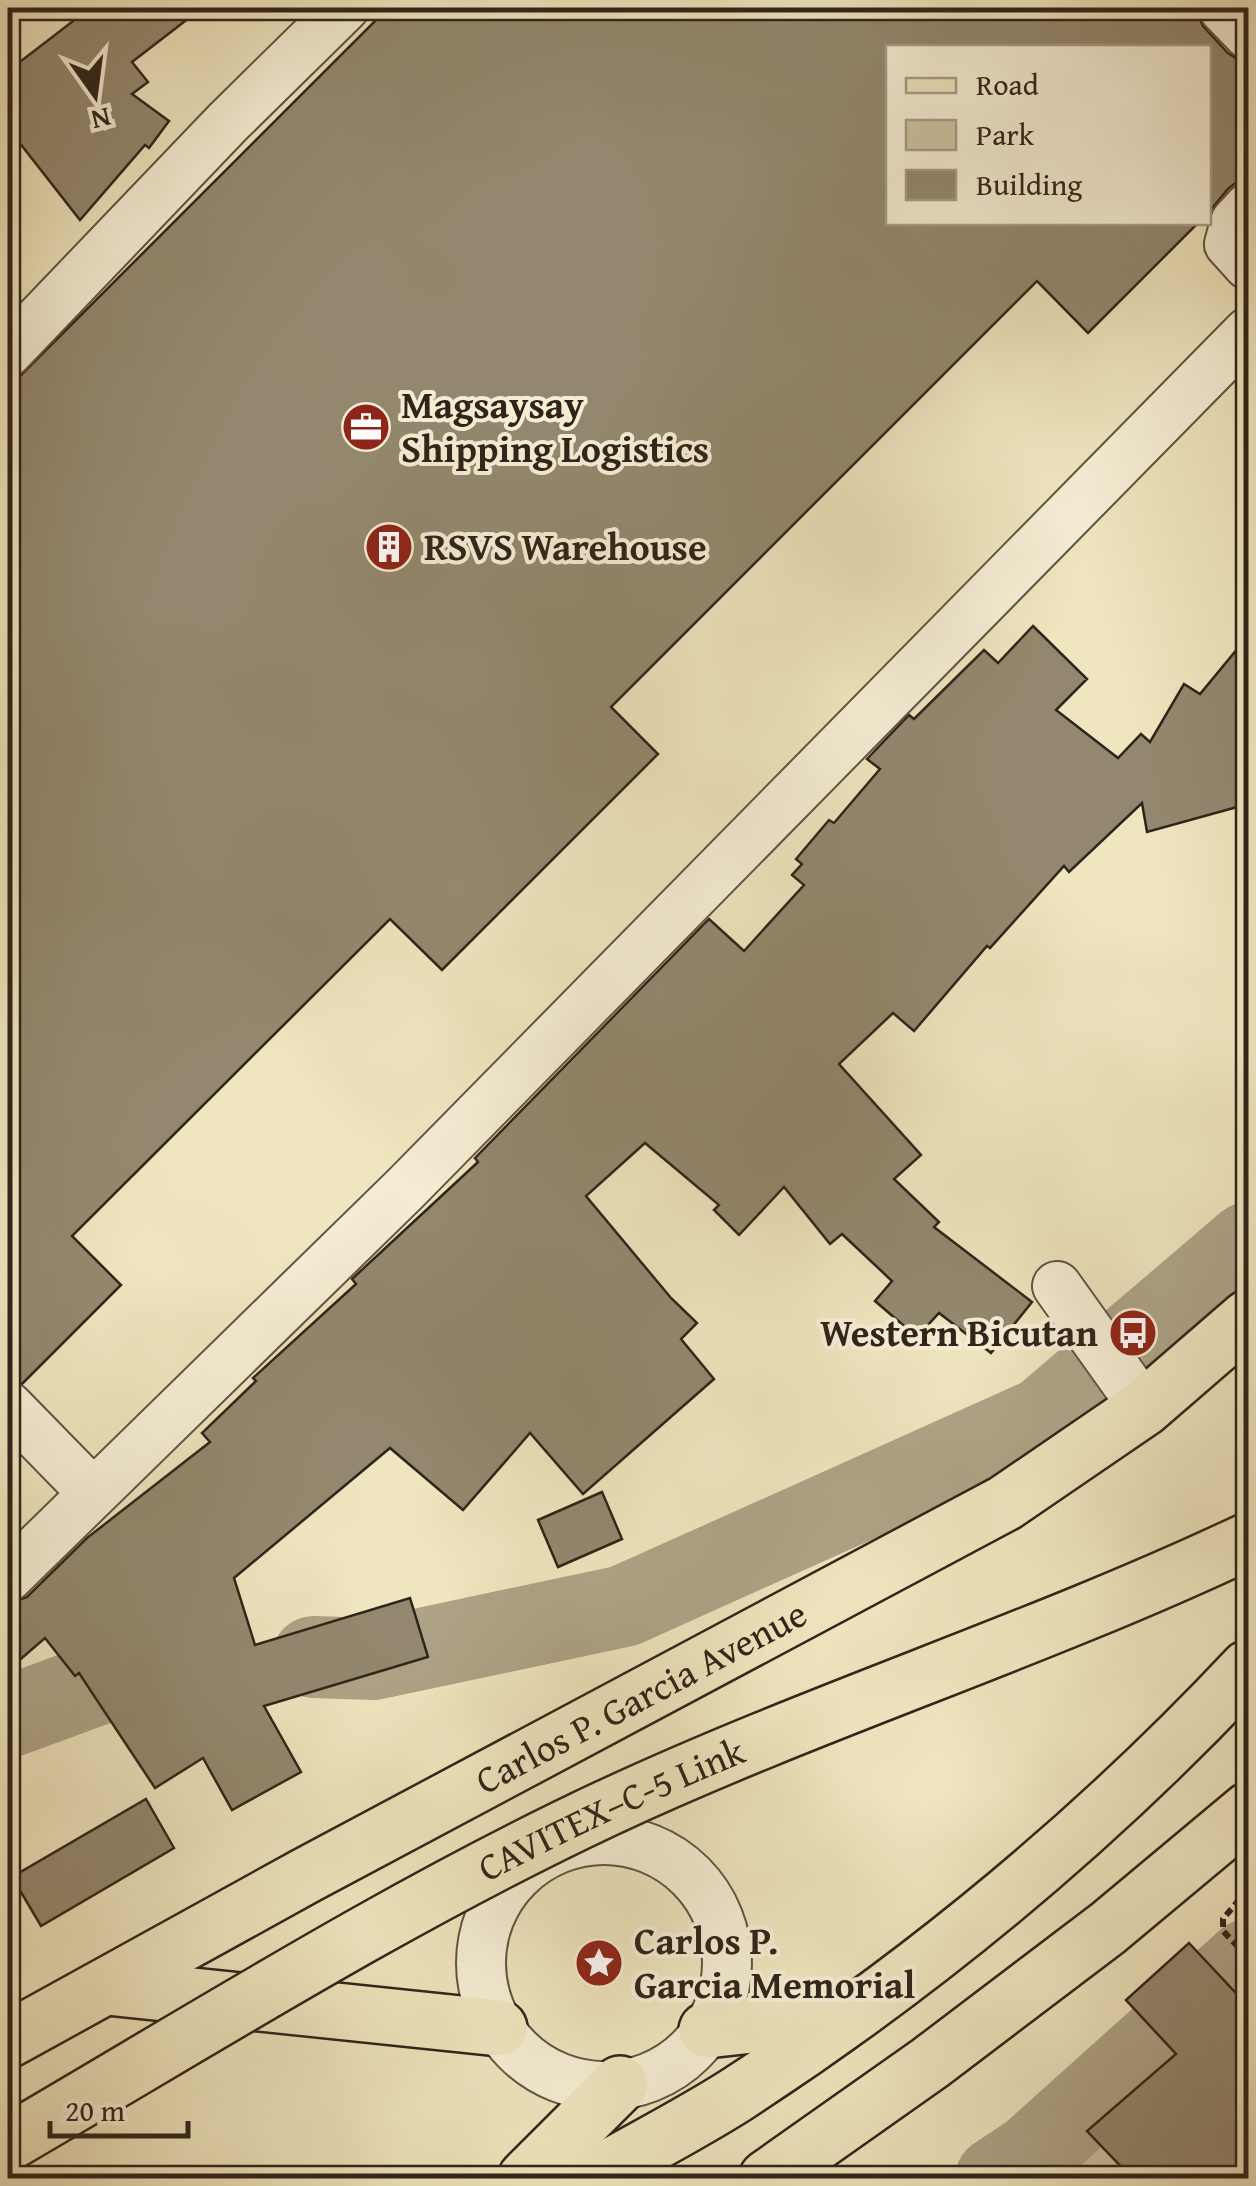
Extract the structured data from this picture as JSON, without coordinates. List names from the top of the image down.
{
  "streets": {
    "main road": ["Carlos P. Garcia Avenue", "CAVITEX–C-5 Link"]
  },
  "places": {
    "office": ["Magsaysay Shipping Logistics"],
    "building": ["RSVS Warehouse"],
    "bus stop": ["Western Bicutan"],
    "place": ["Carlos P. Garcia Memorial"]
  },
  "legend": ["Road", "Park", "Building"],
  "scale_bar": "20 m",
  "north": "bottom"
}
